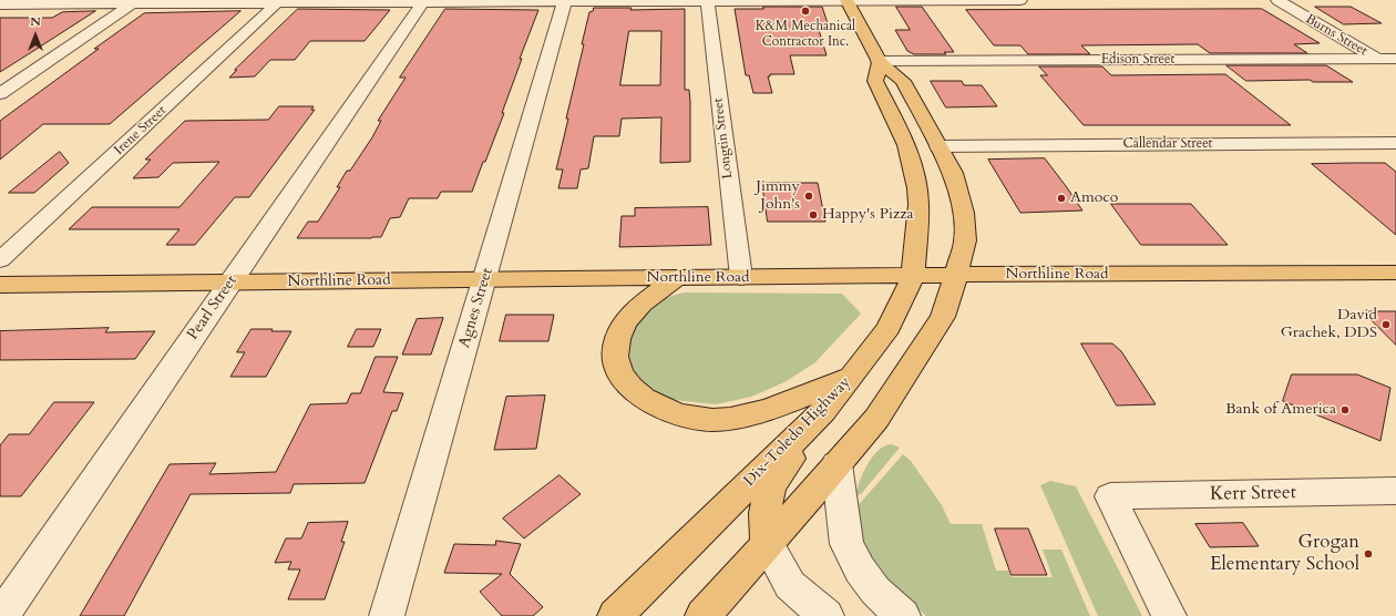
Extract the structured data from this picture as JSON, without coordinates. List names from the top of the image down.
{
  "streets": {
    "main road": ["Northline Road", "Dix-Toledo Highway"],
    "street": [
      "Burns Street",
      "Edison Street",
      "Irene Street",
      "Longtin Street",
      "Callendar Street",
      "Pearl Street",
      "Agnes Street",
      "Kerr Street"
    ]
  },
  "crossings": [
    ["Burns Street", "Edison Street"],
    ["Edison Street", "Dix-Toledo Highway"],
    ["Longtin Street", "Northline Road"],
    ["Northline Road", "Pearl Street"],
    ["Northline Road", "Agnes Street"],
    ["Northline Road", "Dix-Toledo Highway"]
  ],
  "places": [
    "K&M Mechanical Contractor Inc.",
    "Jimmy John's",
    "Amoco",
    "Happy's Pizza",
    "David Grachek, DDS",
    "Bank of America",
    "Grogan Elementary School"
  ],
  "north": "top"
}
